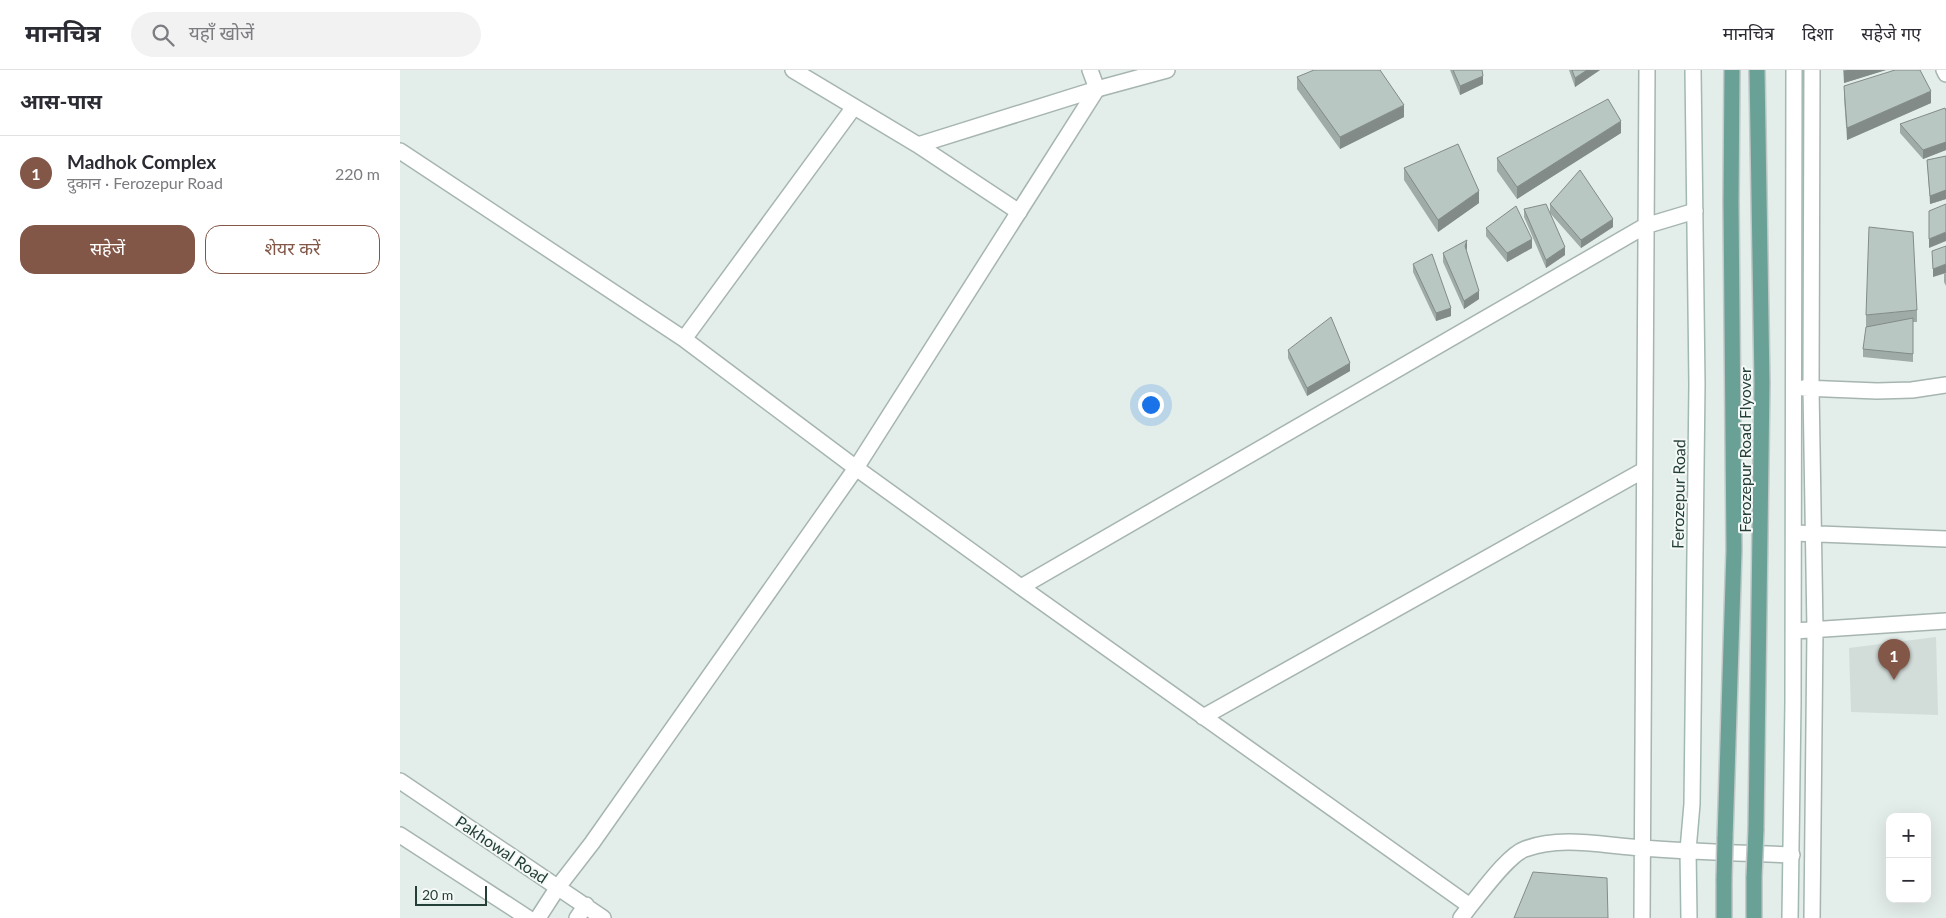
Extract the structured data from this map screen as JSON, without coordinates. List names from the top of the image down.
{
  "streets": {
    "main road": ["Ferozepur Road Flyover"],
    "street": ["Ferozepur Road", "Pakhowal Road"]
  },
  "scale_bar": "20 m",
  "page": {
    "header": "मानचित्र",
    "search": "यहाँ खोजें",
    "nav": ["मानचित्र", "दिशा", "सहेजे गए"],
    "heading": "आस-पास",
    "list": [
      {
        "mark": "1",
        "name": "Madhok Complex",
        "note": "दुकान · Ferozepur Road",
        "value": "220 m"
      }
    ],
    "buttons": ["सहेजें", "शेयर करें"],
    "pins": "1",
    "map_buttons": ["+", "−"],
    "scale": "20 m"
  }
}
